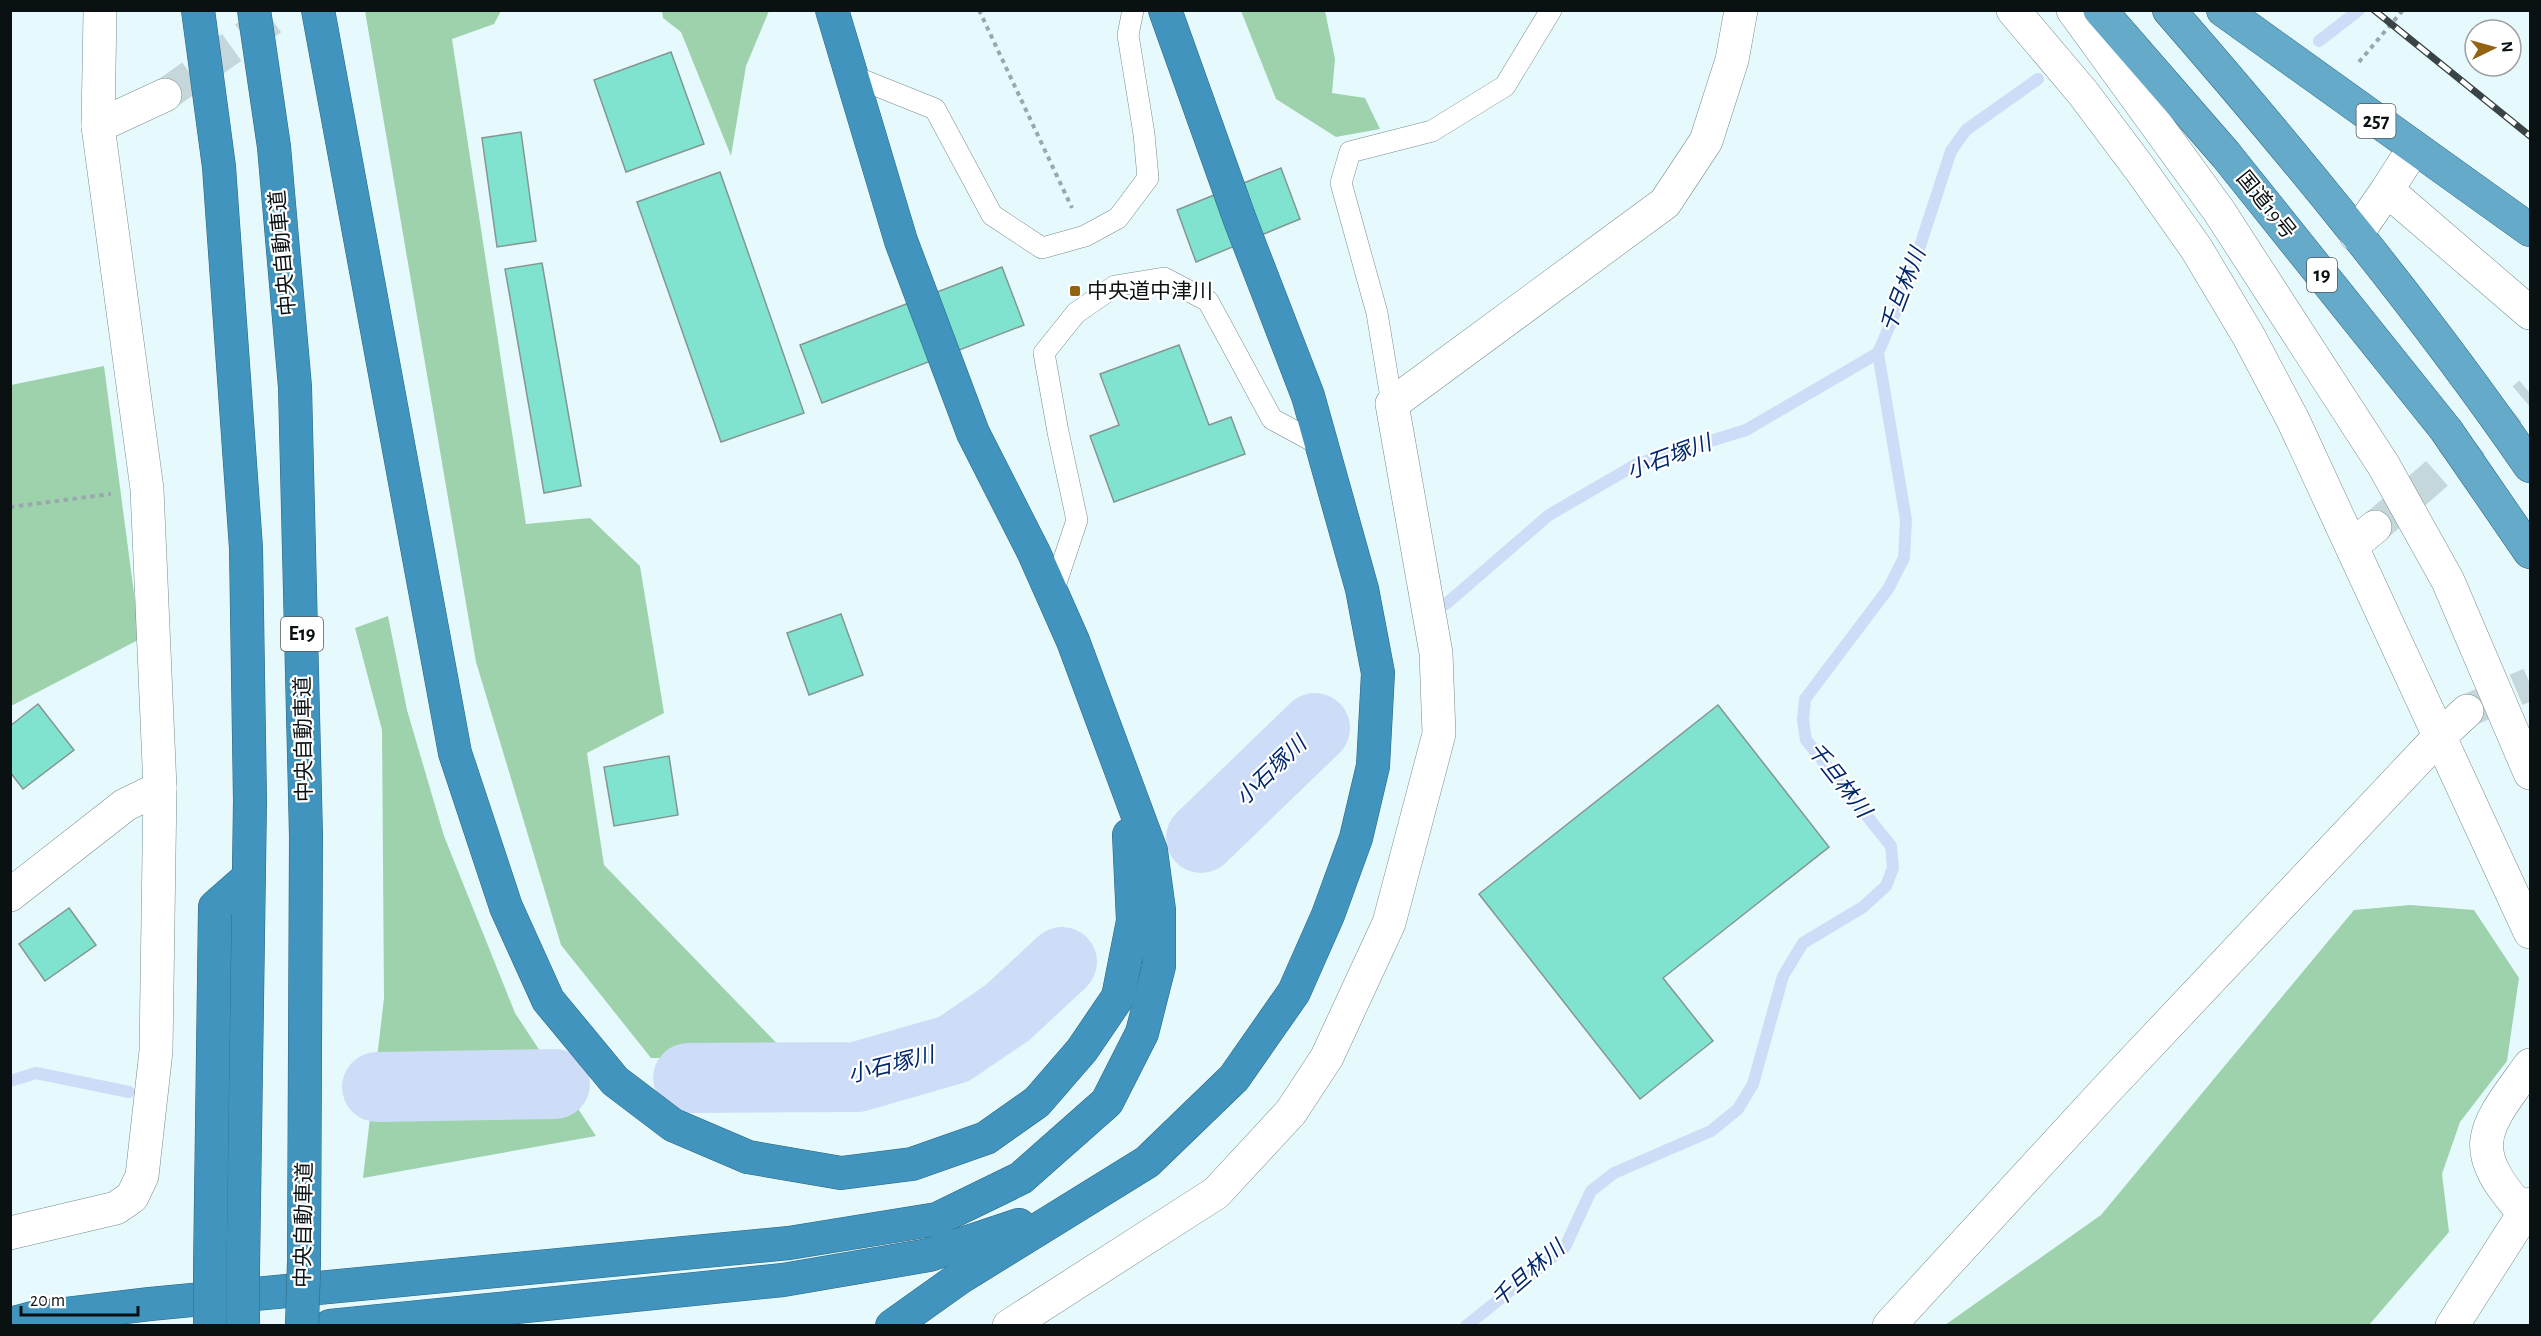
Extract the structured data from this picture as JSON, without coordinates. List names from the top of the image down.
{
  "streets": {
    "highway": [
      "257",
      "国道19号",
      "中央自動車道",
      "19",
      "E19"
    ]
  },
  "water": ["千旦林川", "小石塚川"],
  "places": {
    "transit": ["中央道中津川"]
  },
  "scale_bar": "20 m",
  "north": "right"
}
